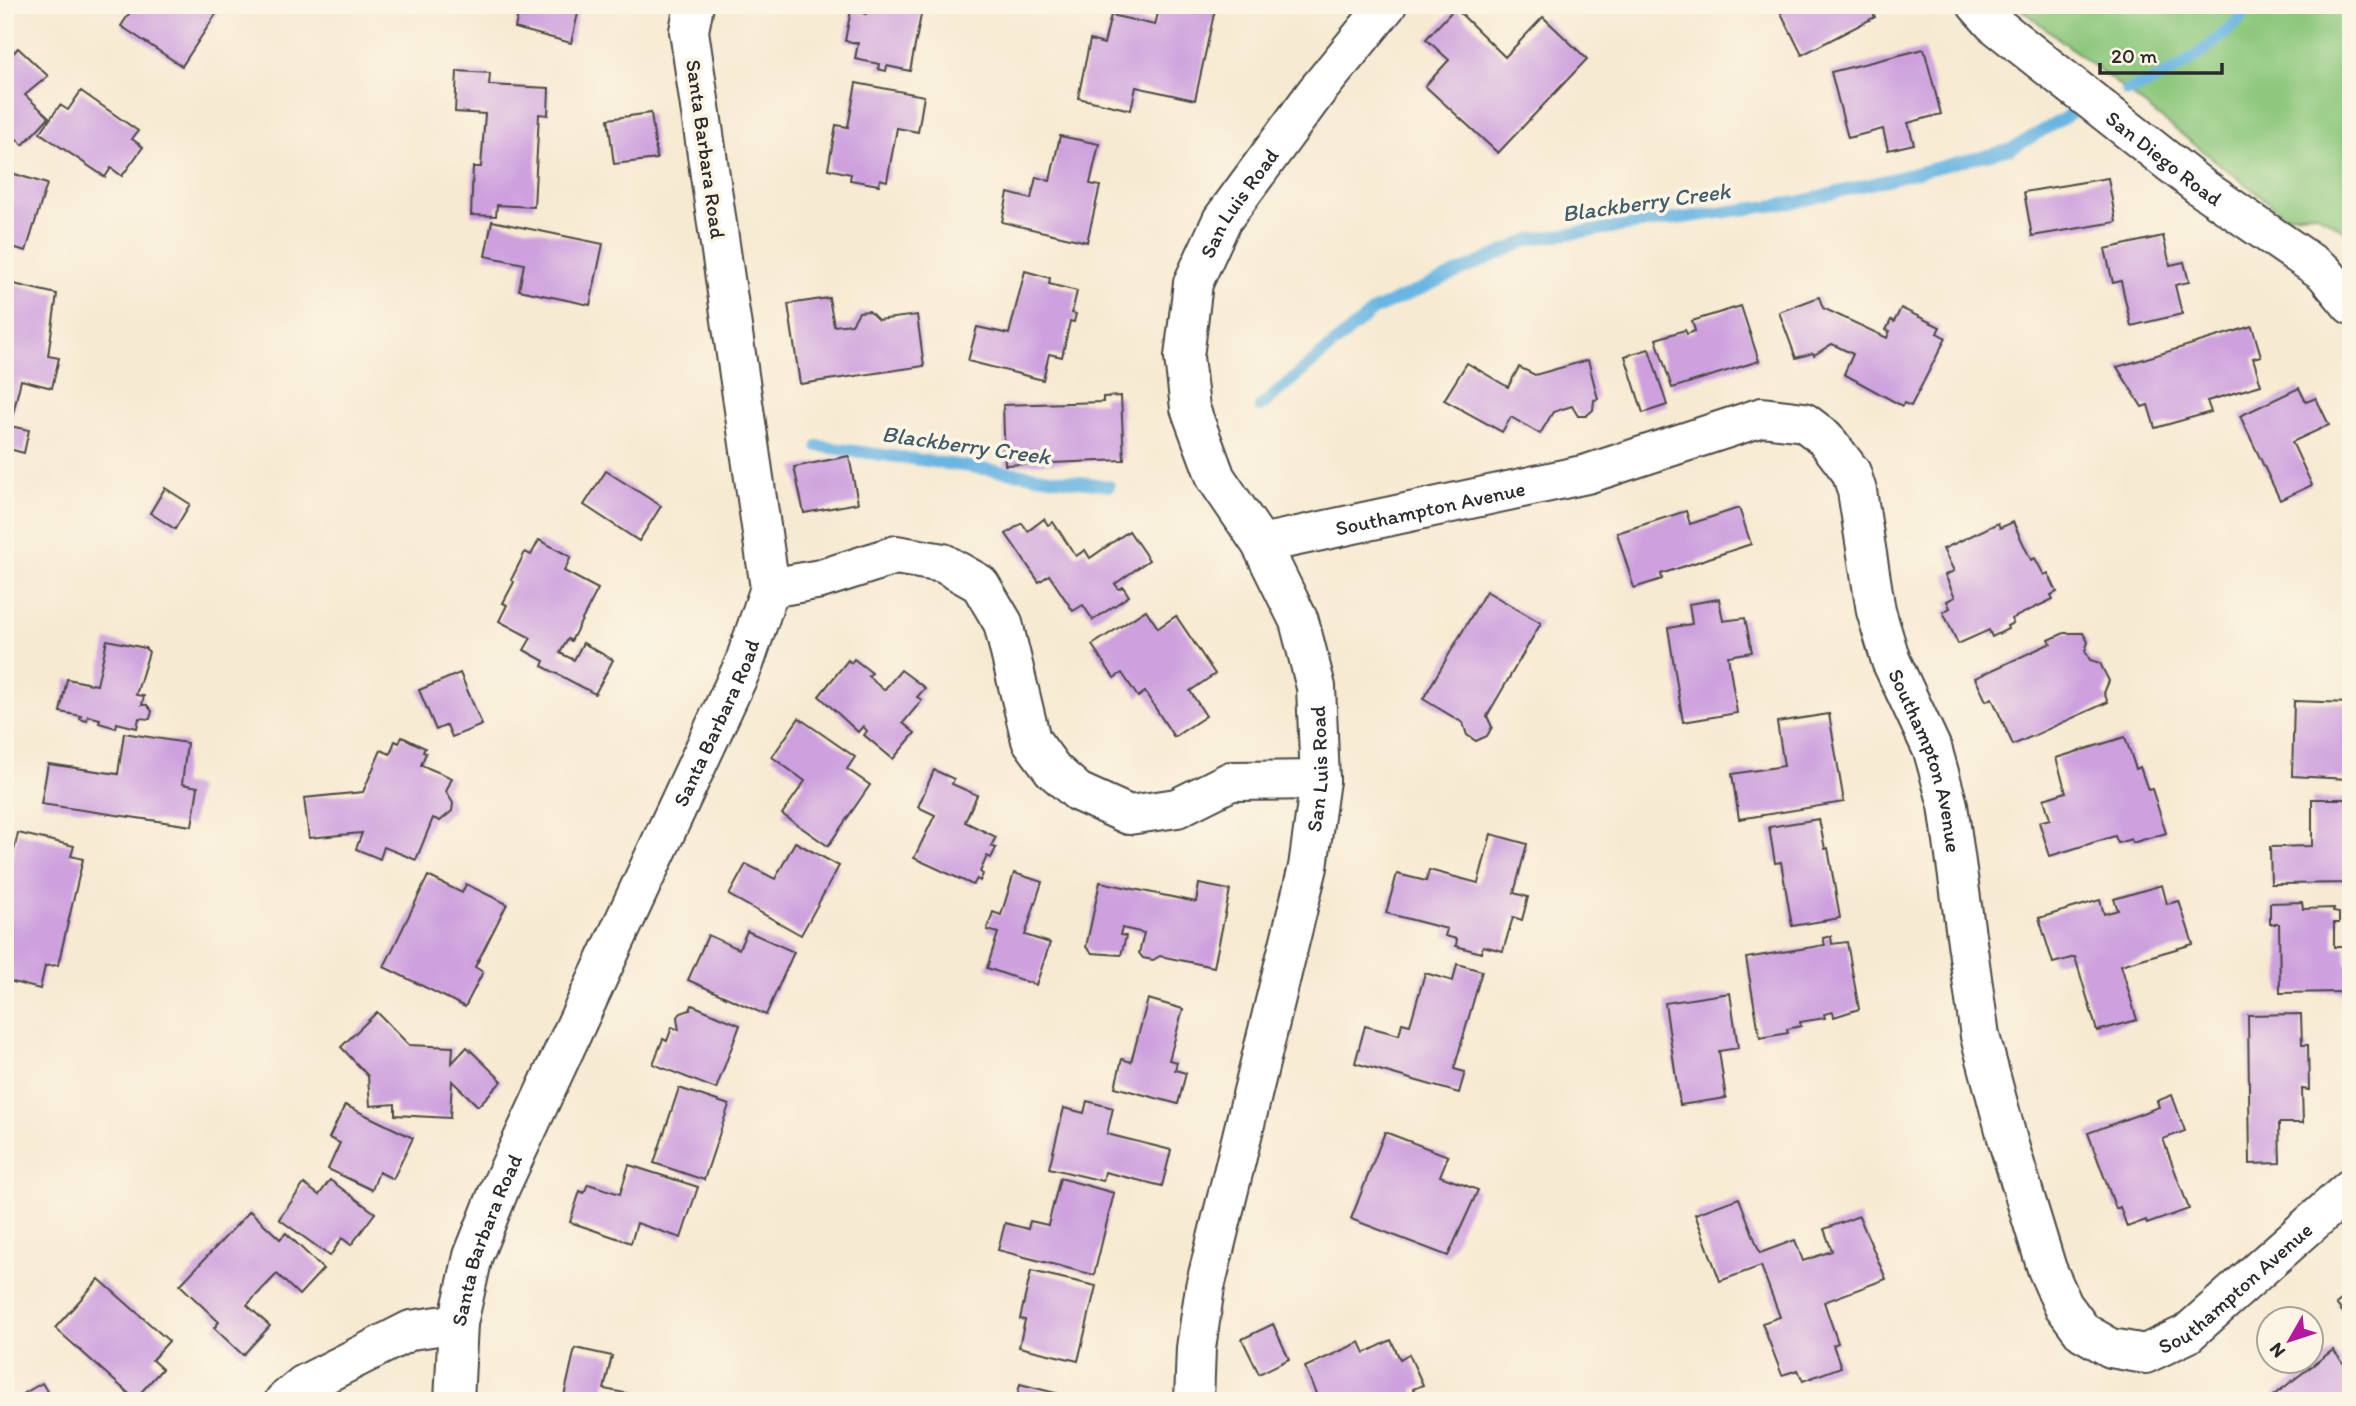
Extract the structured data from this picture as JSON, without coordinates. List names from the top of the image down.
{
  "streets": {
    "street": [
      "Santa Barbara Road",
      "San Diego Road",
      "San Luis Road",
      "Southampton Avenue"
    ]
  },
  "crossings": [
    ["San Luis Road", "Southampton Avenue"]
  ],
  "water": ["Blackberry Creek"],
  "scale_bar": "20 m",
  "north": "bottom left"
}
